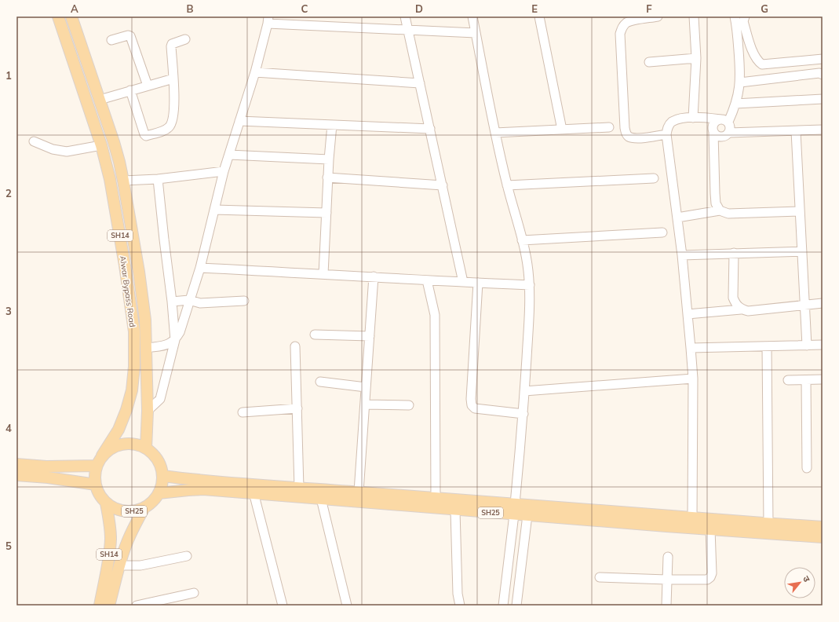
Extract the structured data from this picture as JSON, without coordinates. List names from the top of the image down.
{
  "streets": {
    "main road": ["SH14", "Alwar Bypass Road", "SH25"]
  },
  "crossings": [
    ["SH14", "Alwar Bypass Road"],
    ["SH14", "SH25"],
    ["Alwar Bypass Road", "SH25"]
  ],
  "north": "top right",
  "grid": {
    "columns": [
      "A",
      "B",
      "C",
      "D",
      "E",
      "F",
      "G"
    ],
    "rows": [
      "1",
      "2",
      "3",
      "4",
      "5"
    ]
  }
}
